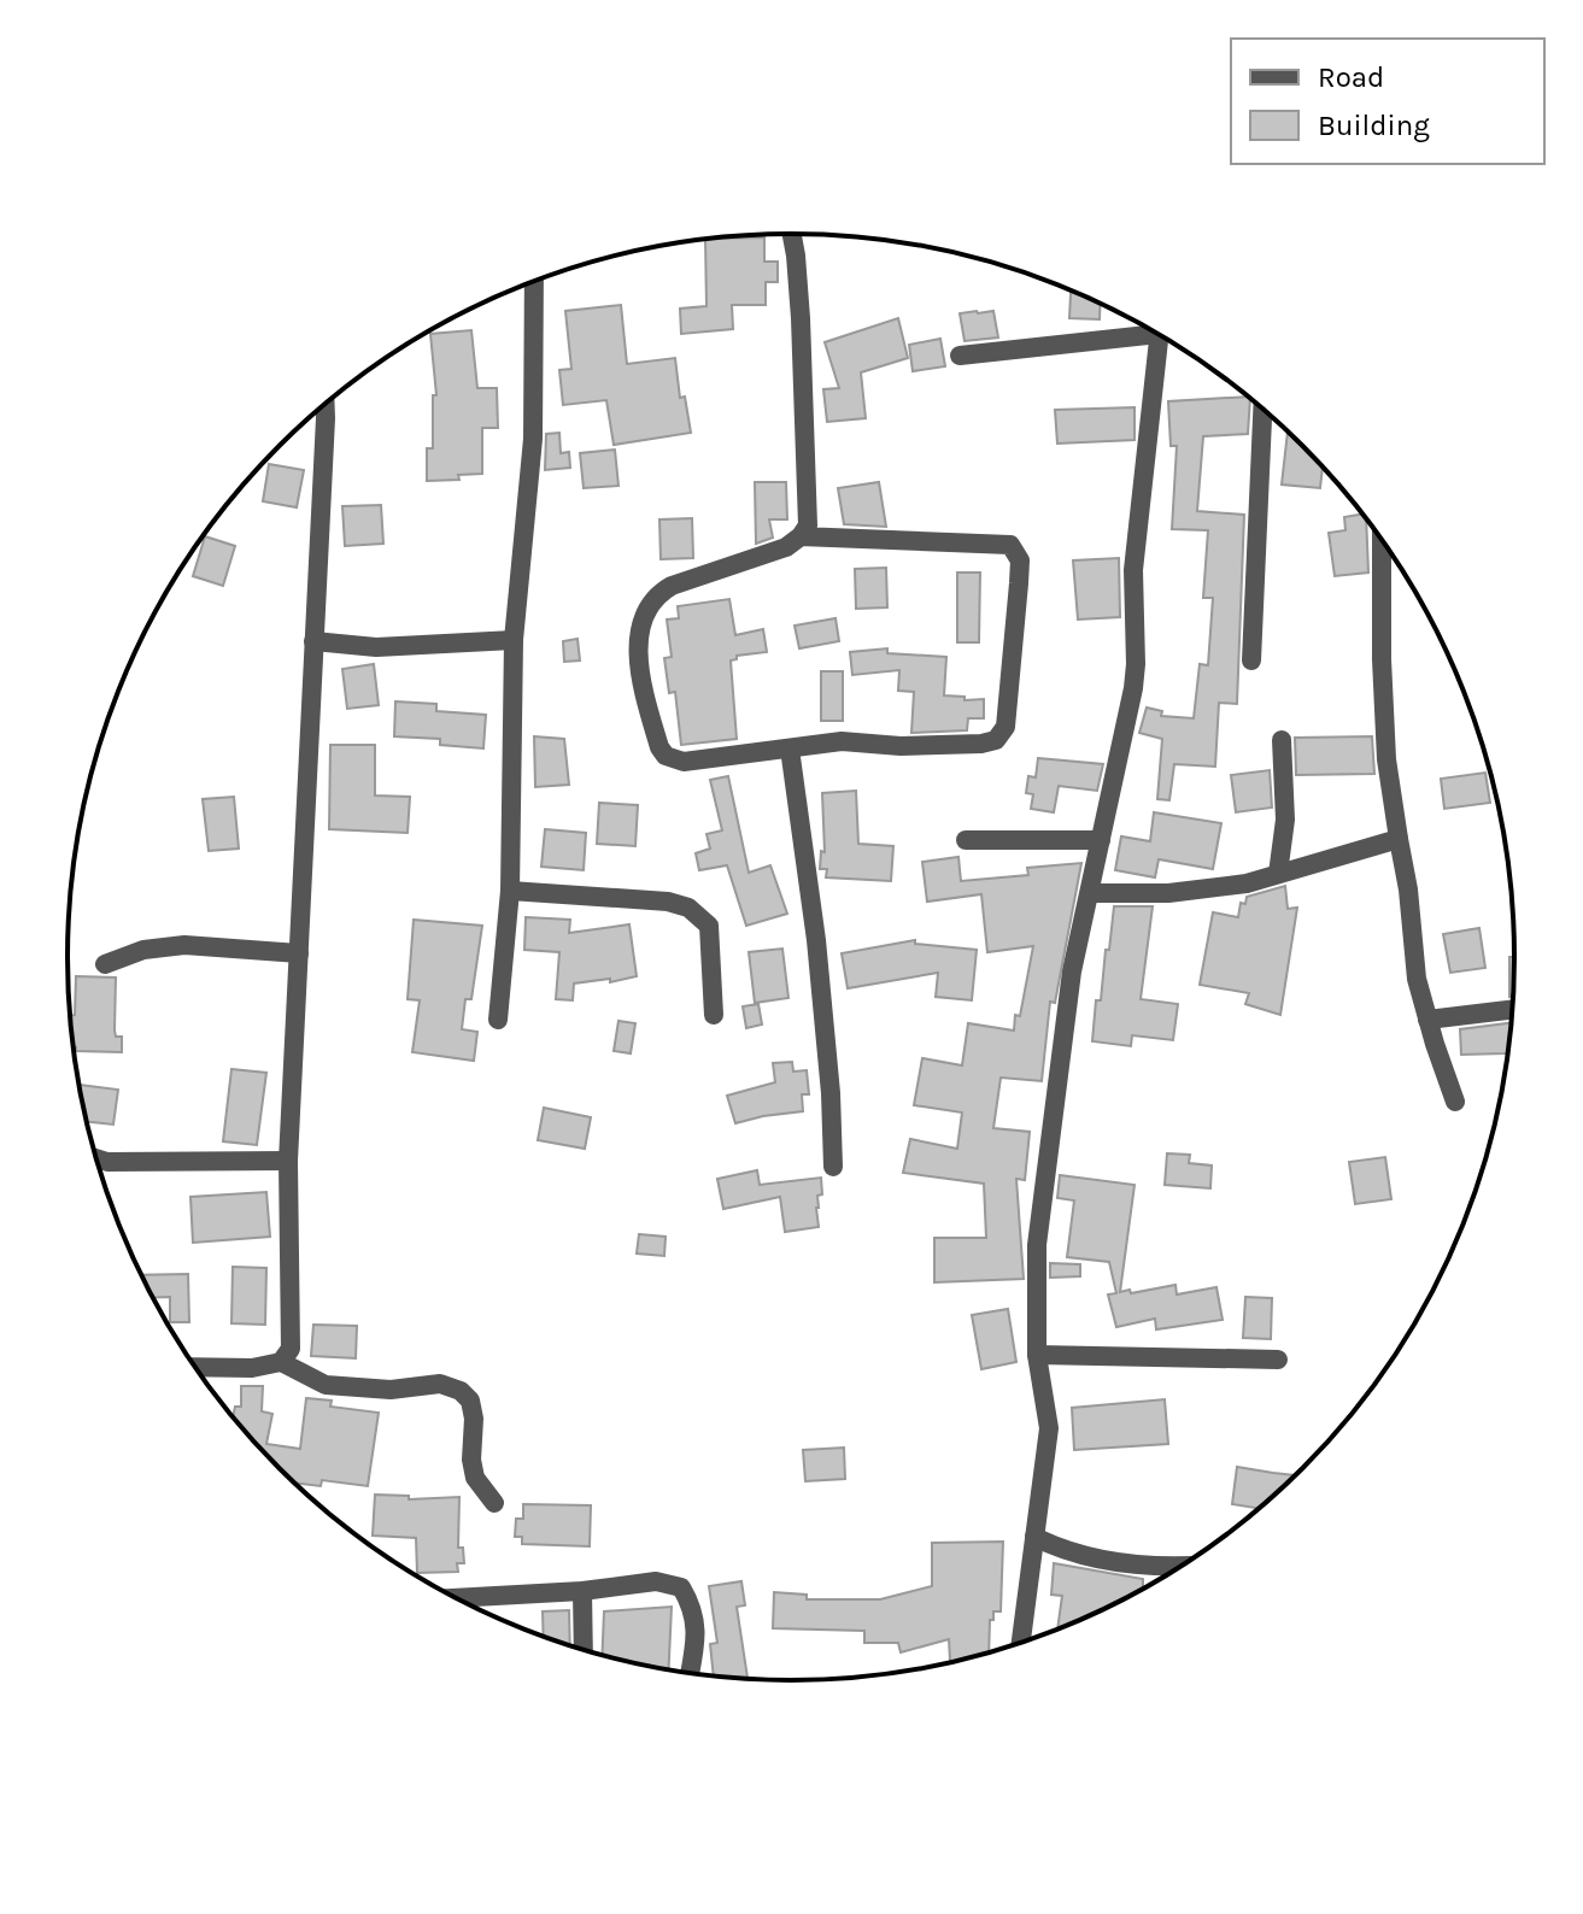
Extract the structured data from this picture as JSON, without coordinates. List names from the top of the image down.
{
  "legend": ["Road", "Building"]
}
